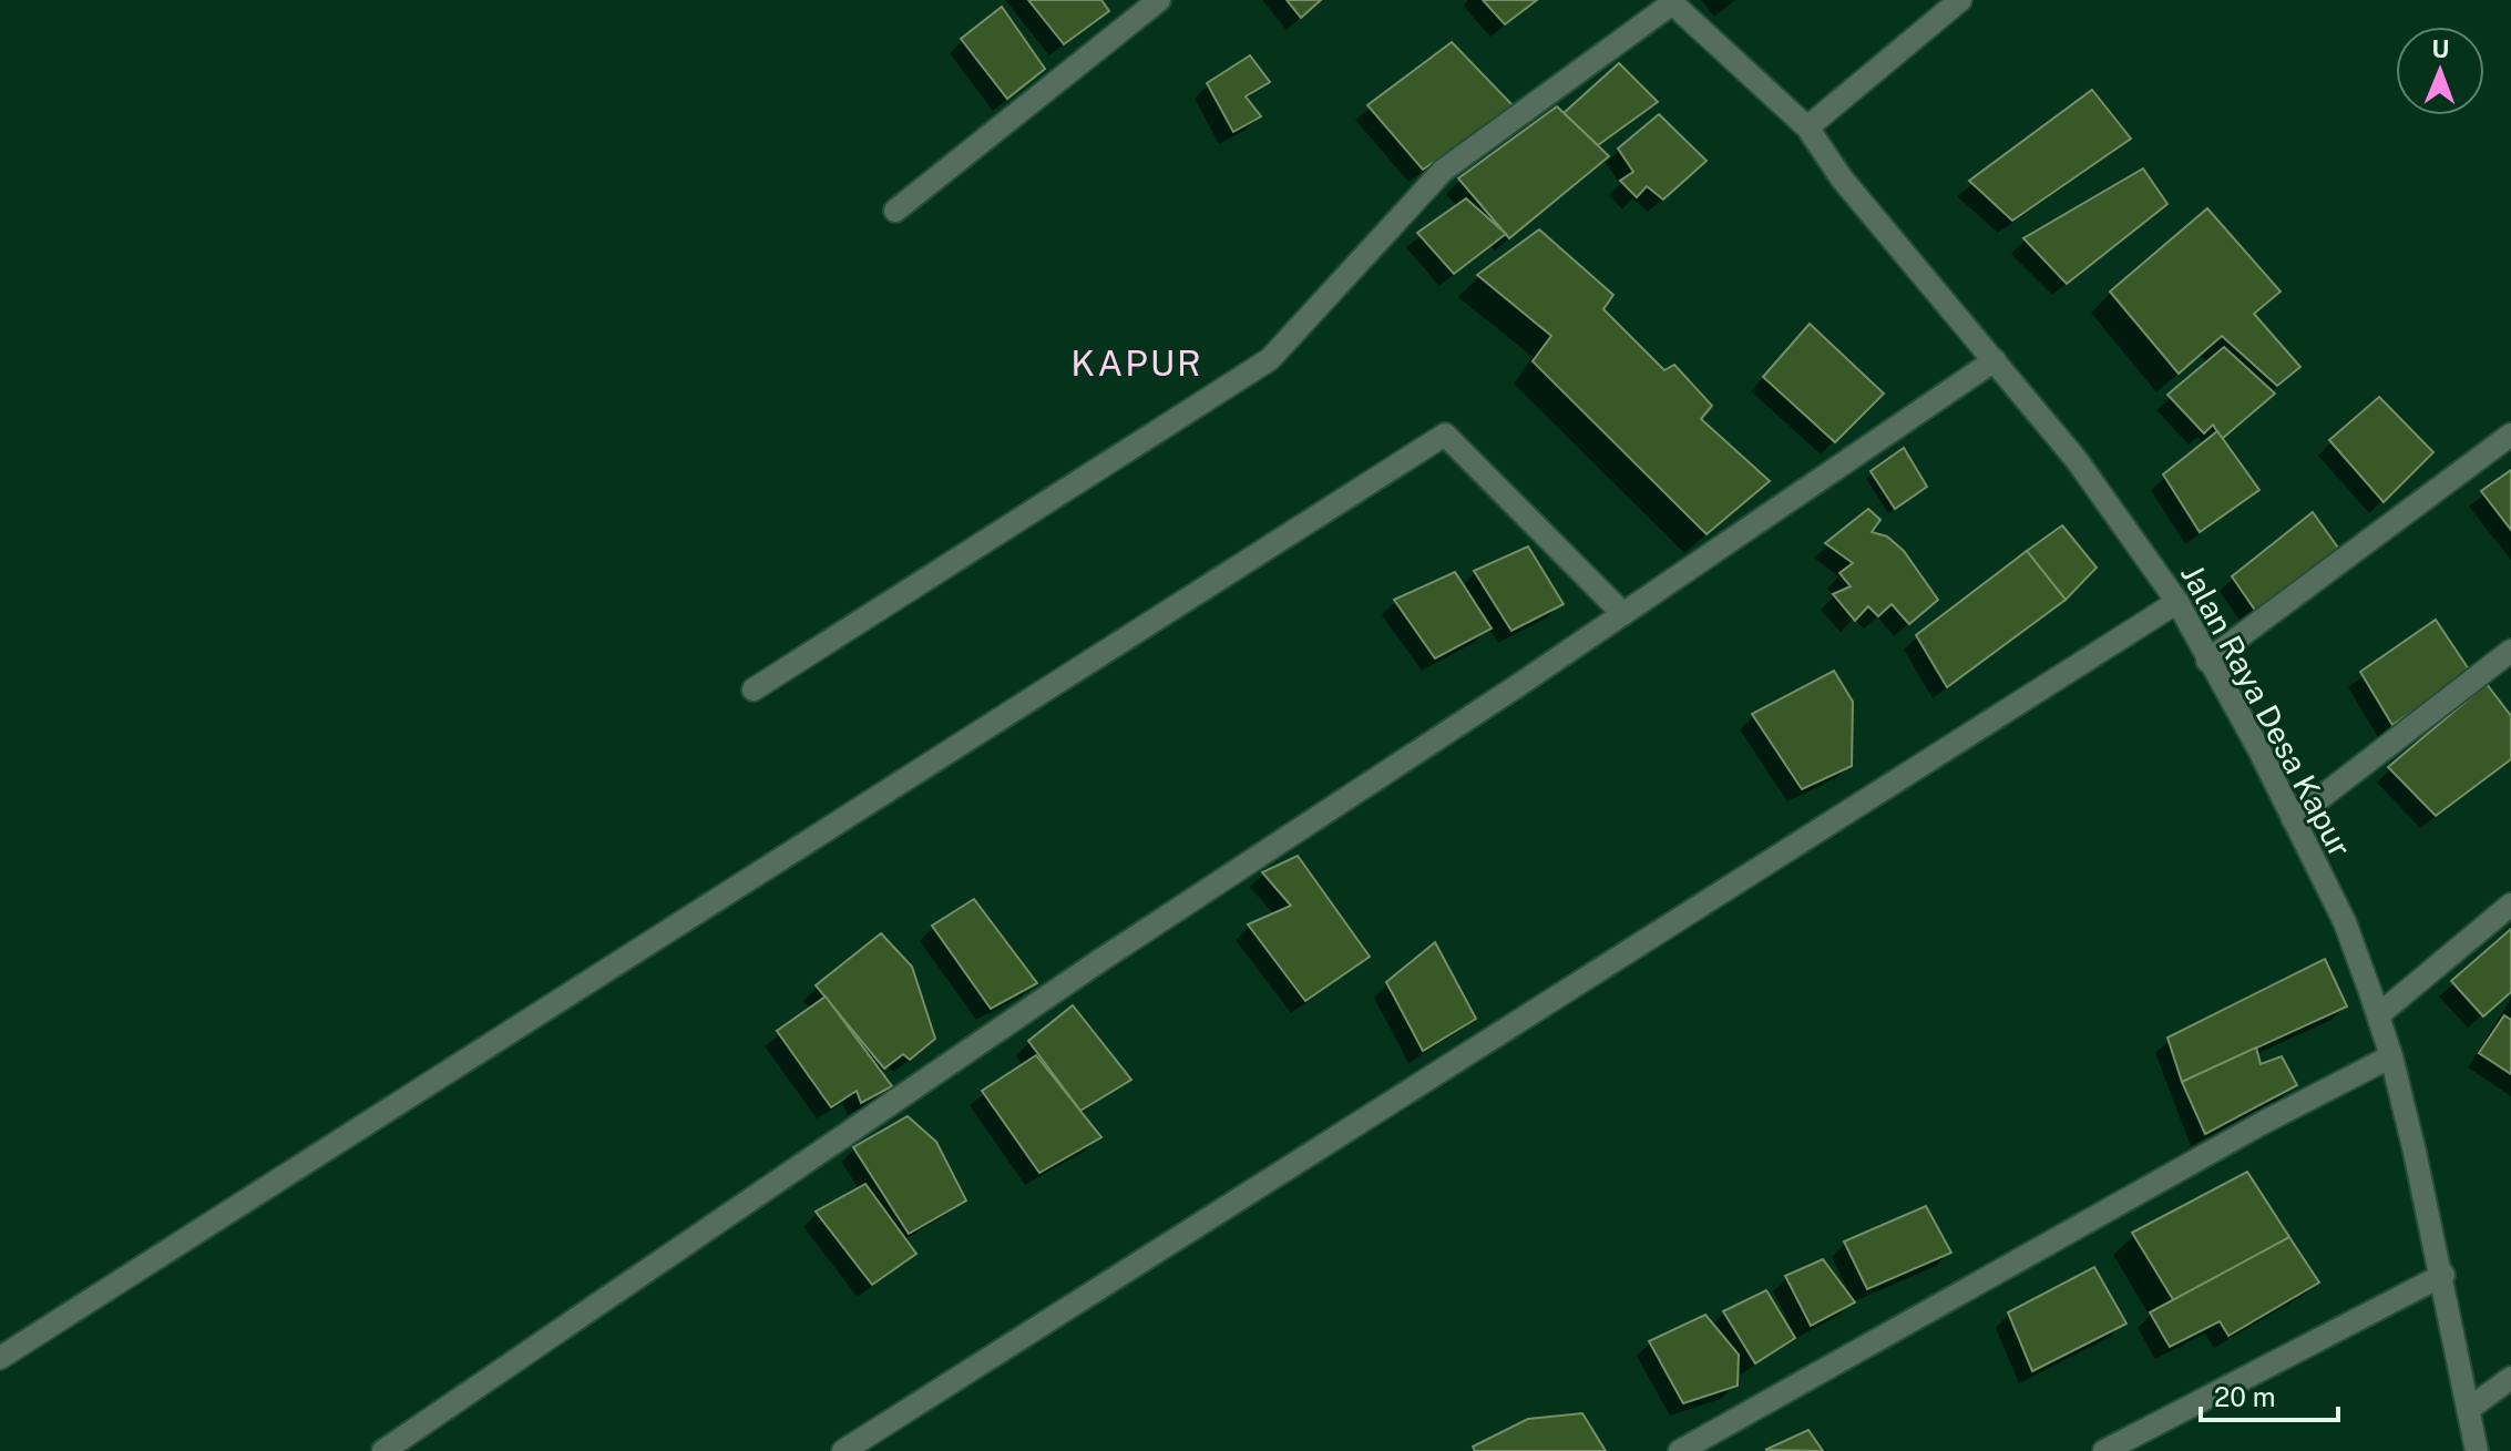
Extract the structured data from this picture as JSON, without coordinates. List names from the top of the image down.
{
  "streets": {
    "street": ["Jalan Raya Desa Kapur"]
  },
  "districts": ["KAPUR"],
  "scale_bar": "20 m",
  "north": "top"
}
